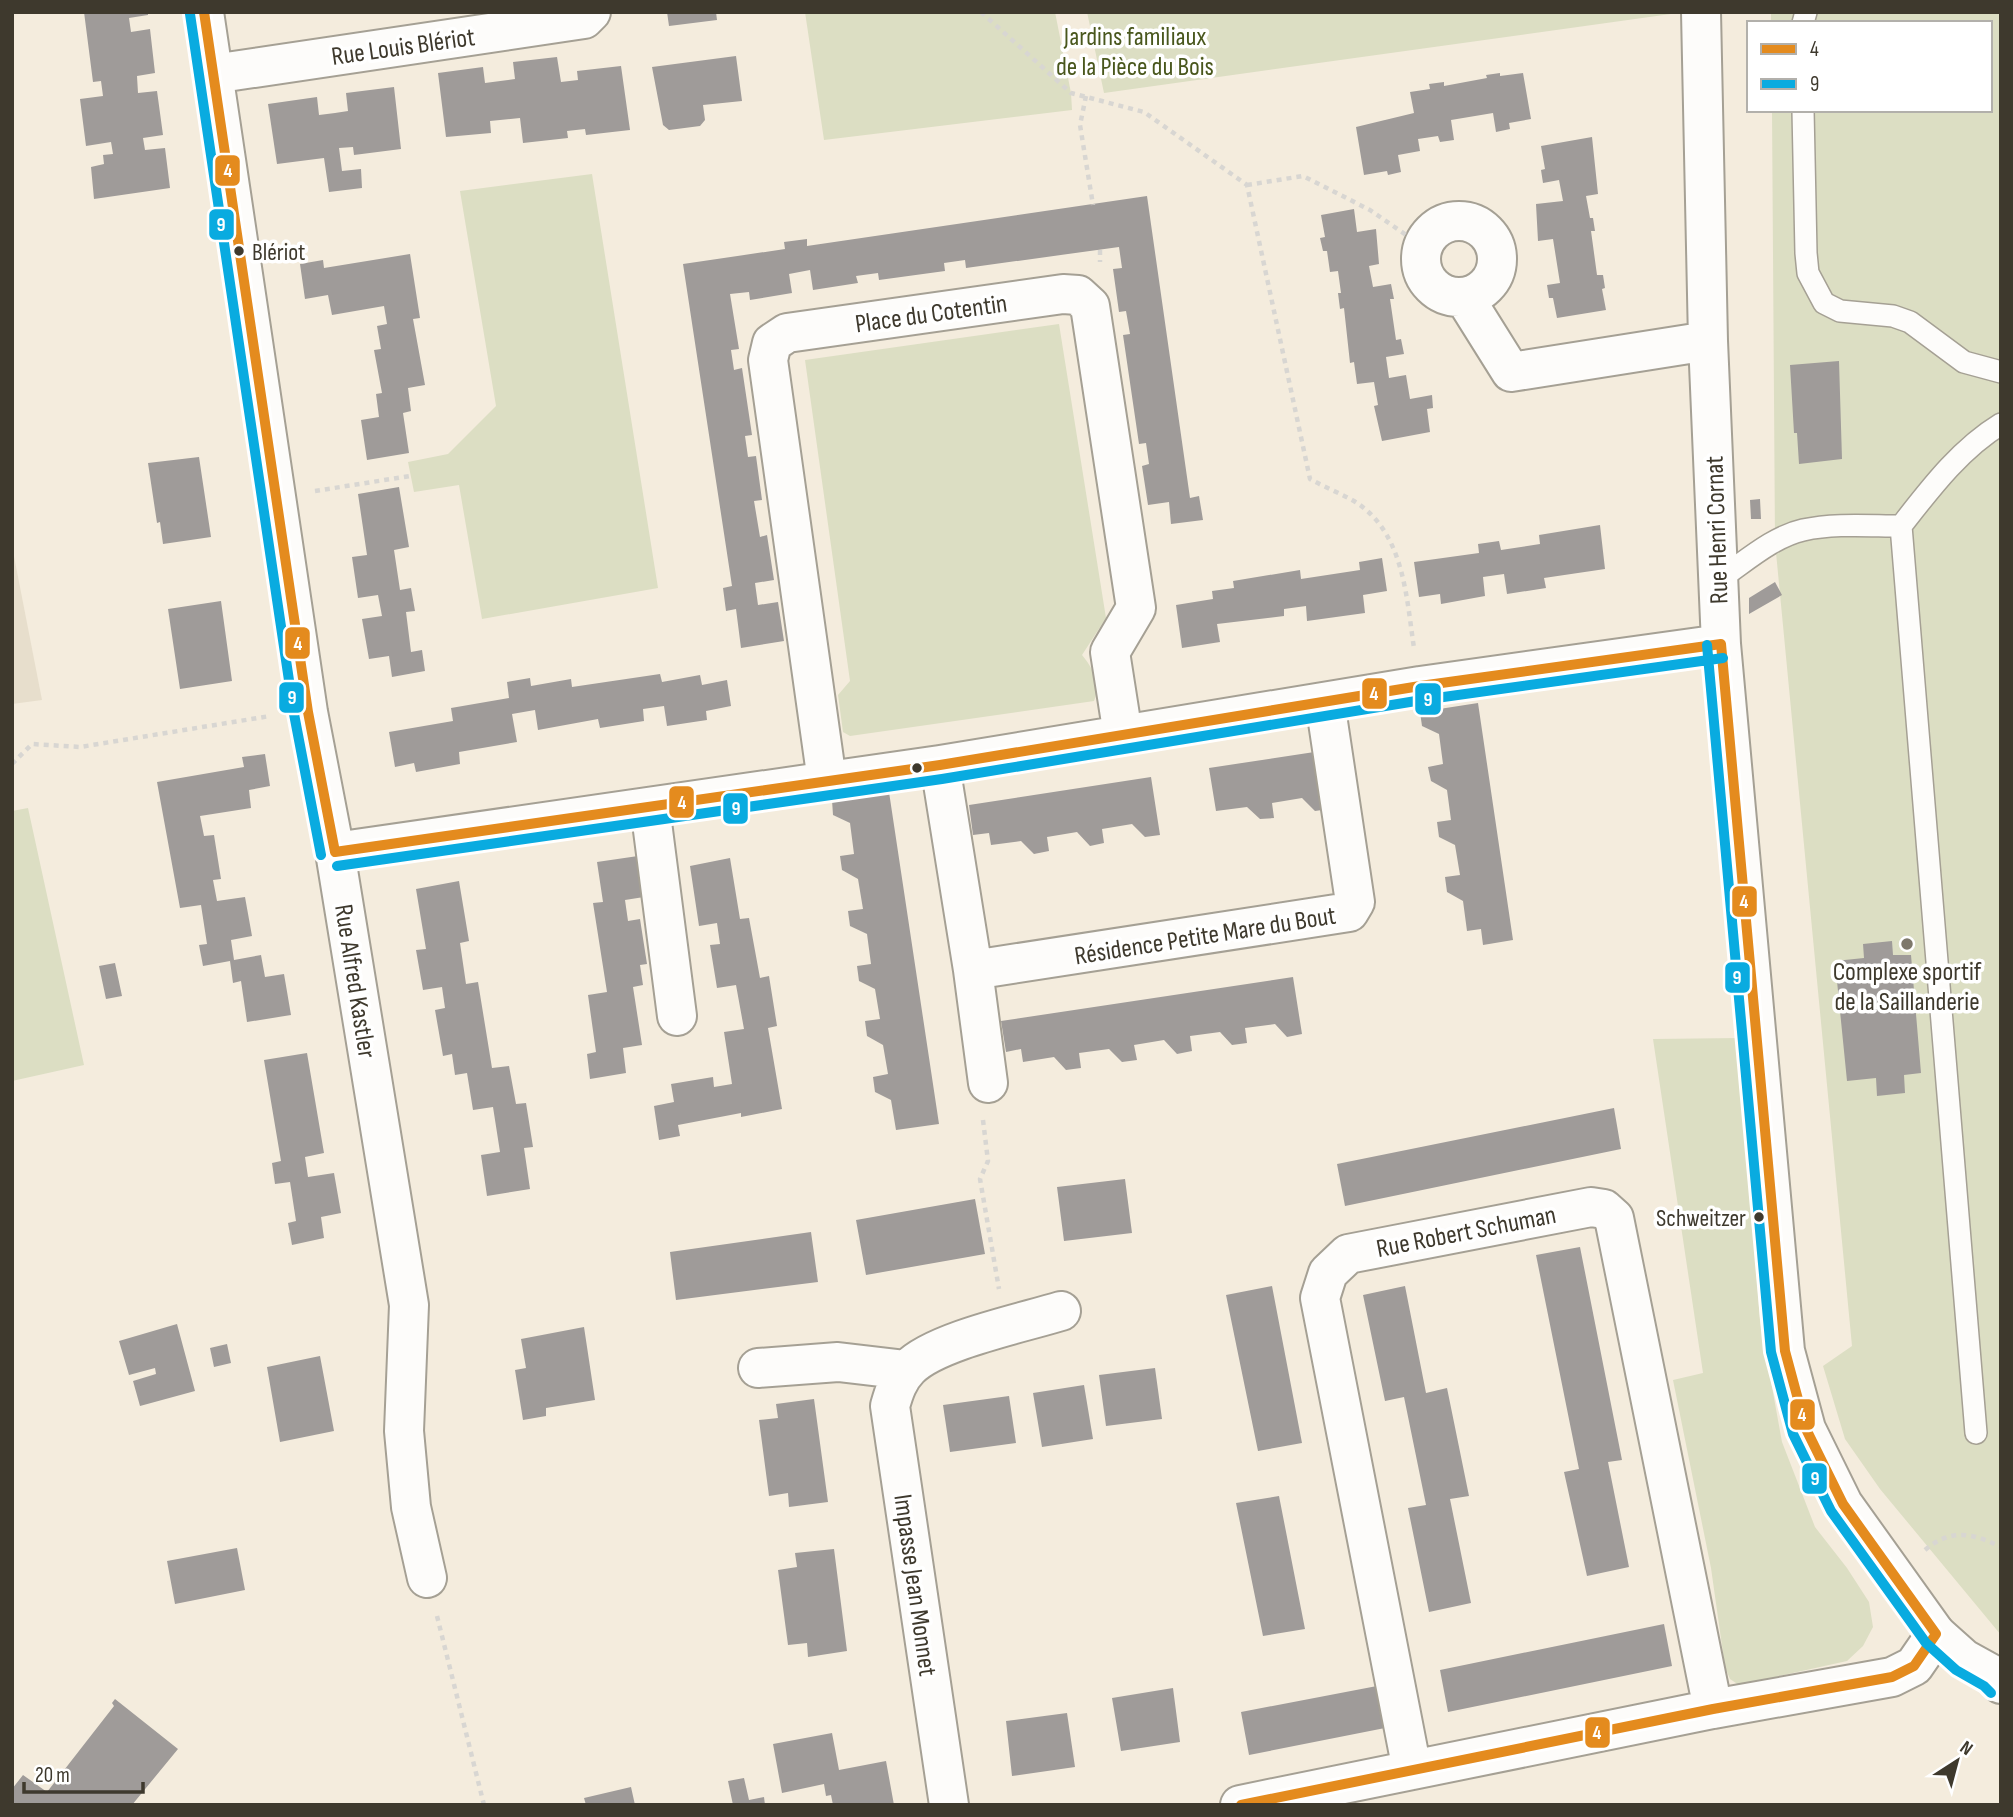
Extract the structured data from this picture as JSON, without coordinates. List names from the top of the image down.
{
  "streets": {
    "street": [
      "Rue Louis Blériot",
      "Place du Cotentin",
      "Rue Henri Cornat",
      "Résidence Petite Mare du Bout",
      "Rue Alfred Kastler",
      "Rue Robert Schuman",
      "Impasse Jean Monnet"
    ]
  },
  "crossings": [
    ["Rue Louis Blériot", "Rue Alfred Kastler"]
  ],
  "parks": ["Jardins familiaux de la Pièce du Bois"],
  "places": ["Blériot", "Complexe sportif de la Saillanderie", "Schweitzer"],
  "lines": ["transit line 4", "transit line 9"],
  "legend": ["4", "9"],
  "scale_bar": "20 m",
  "north": "top right"
}
